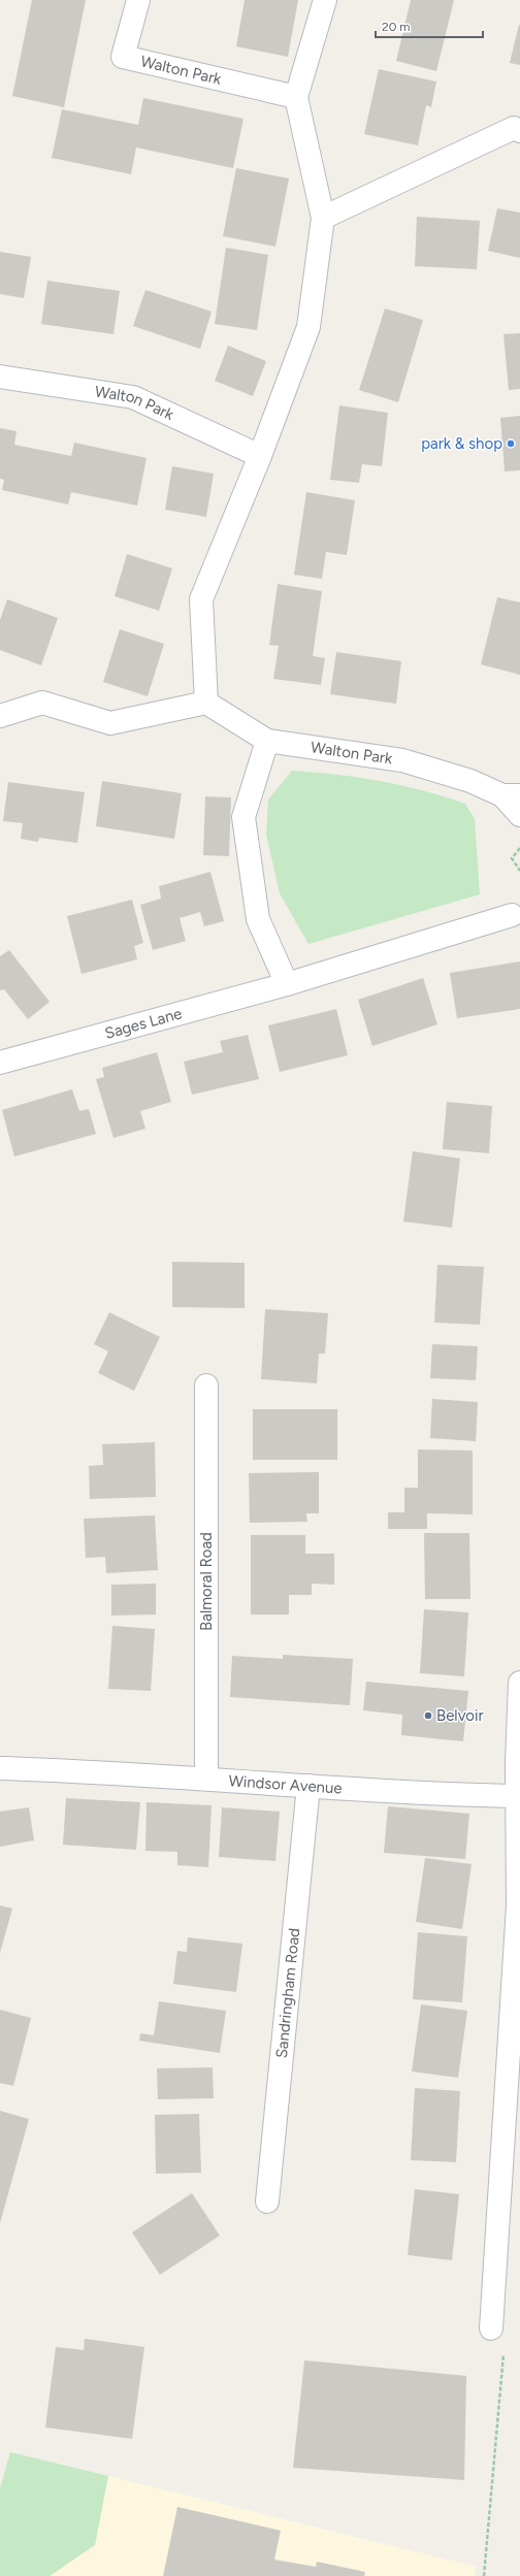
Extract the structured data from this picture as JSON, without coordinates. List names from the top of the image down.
{
  "streets": {
    "street": [
      "Walton Park",
      "Sages Lane",
      "Balmoral Road",
      "Windsor Avenue",
      "Sandringham Road"
    ]
  },
  "crossings": [
    ["Balmoral Road", "Windsor Avenue"],
    ["Windsor Avenue", "Sandringham Road"]
  ],
  "places": ["park & shop", "Belvoir"],
  "scale_bar": "20 m"
}
